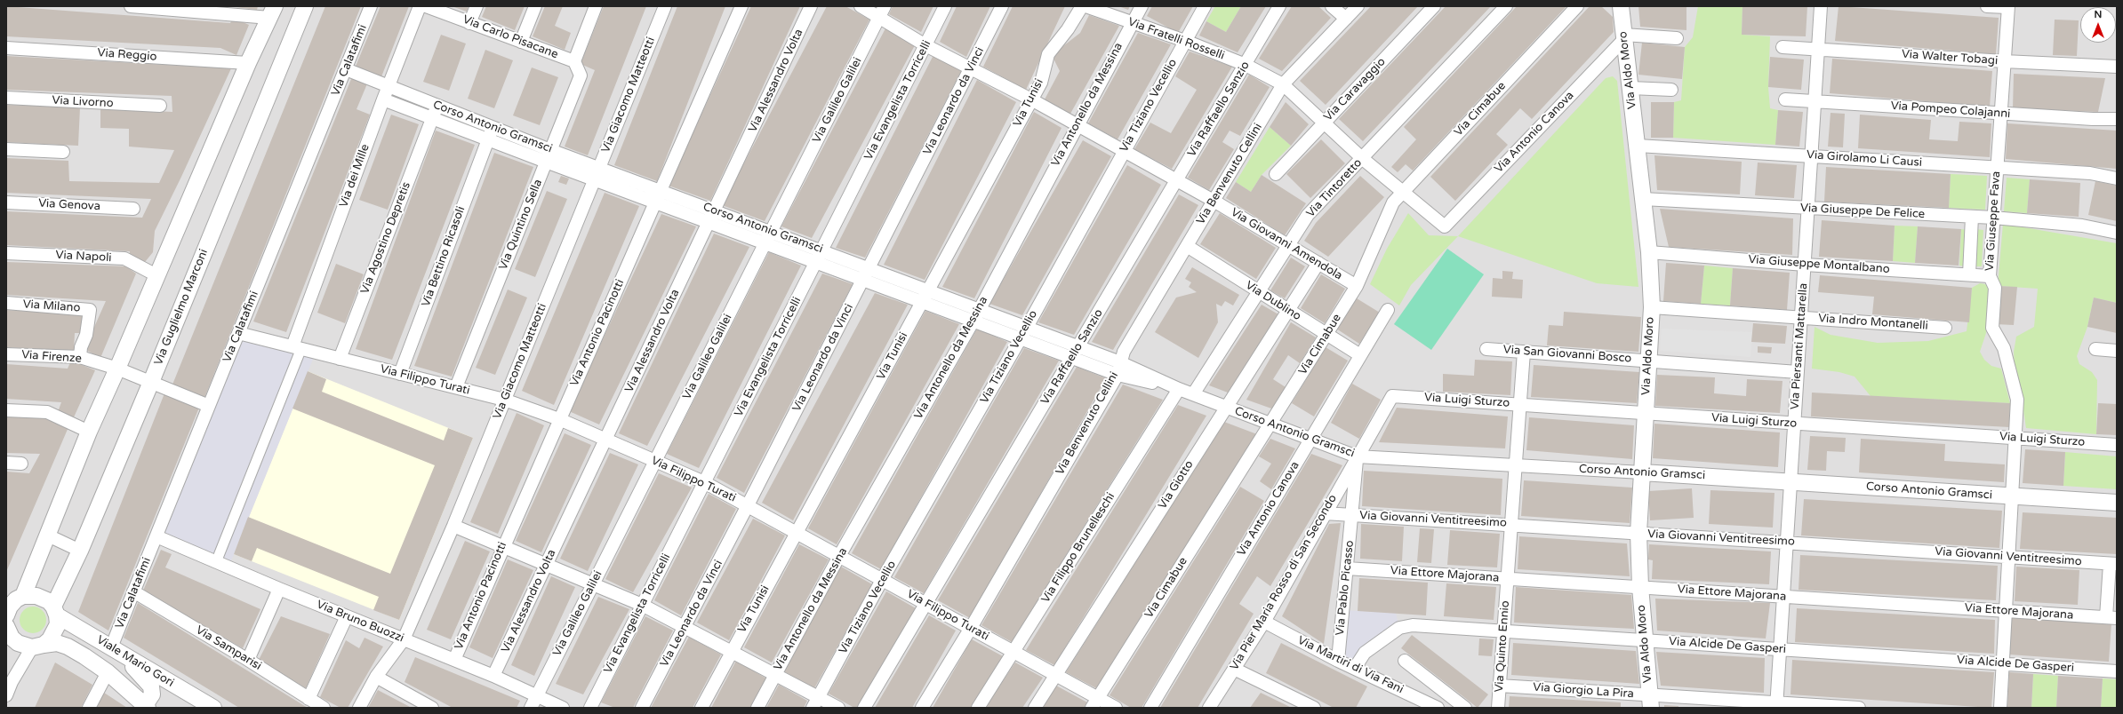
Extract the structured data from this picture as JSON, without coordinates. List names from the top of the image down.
{
  "streets": {
    "street": [
      "Via Carlo Pisacane",
      "Via Fratelli Rosselli",
      "Via Reggio",
      "Via Walter Tobagi",
      "Via Calatafimi",
      "Via Aldo Moro",
      "Via Alessandro Volta",
      "Via Caravaggio",
      "Via Giacomo Matteotti",
      "Via Galileo Galilei",
      "Via Evangelista Torricelli",
      "Via Leonardo da Vinci",
      "Via Livorno",
      "Via Tunisi",
      "Via Antonello da Messina",
      "Via Tiziano Vecellio",
      "Via Raffaello Sanzio",
      "Via Cimabue",
      "Via Pompeo Colajanni",
      "Corso Antonio Gramsci",
      "Via Antonio Canova",
      "Via Girolamo Li Causi",
      "Via Benvenuto Cellini",
      "Via dei Mille",
      "Via Tintoretto",
      "Via Genova",
      "Via Giuseppe De Felice",
      "Via Giuseppe Fava",
      "Via Quintino Sella",
      "Via Agostino Depretis",
      "Via Giovanni Amendola",
      "Via Napoli",
      "Via Bettino Ricasoli",
      "Via Giuseppe Montalbano",
      "Via Dublino",
      "Via Milano",
      "Via Guglielmo Marconi",
      "Via Indro Montanelli",
      "Via Antonio Pacinotti",
      "Via Piersanti Mattarella",
      "Via San Giovanni Bosco",
      "Via Firenze",
      "Via Filippo Turati",
      "Via Luigi Sturzo",
      "Via Giotto",
      "Via Giovanni Ventitreesimo",
      "Via Filippo Brunelleschi",
      "Via Ettore Majorana",
      "Via Pier Maria Rosso di San Secondo",
      "Via Pablo Picasso",
      "Via Bruno Buozzi",
      "Via Alcide De Gasperi",
      "Via Quinto Ennio",
      "Via Samparisi",
      "Viale Mario Gori",
      "Via Martiri di Via Fani",
      "Via Giorgio La Pira"
    ]
  },
  "crossings": [
    ["Via Carlo Pisacane", "Via Quintino Sella"],
    ["Via Fratelli Rosselli", "Via Caravaggio"],
    ["Via Fratelli Rosselli", "Via Antonello da Messina"],
    ["Via Fratelli Rosselli", "Via Tiziano Vecellio"],
    ["Via Fratelli Rosselli", "Via Raffaello Sanzio"],
    ["Via Fratelli Rosselli", "Via Cimabue"],
    ["Via Fratelli Rosselli", "Via Antonio Canova"],
    ["Via Fratelli Rosselli", "Via Benvenuto Cellini"],
    ["Via Fratelli Rosselli", "Via Tintoretto"],
    ["Via Walter Tobagi", "Via Giuseppe Fava"],
    ["Via Walter Tobagi", "Via Piersanti Mattarella"],
    ["Via Calatafimi", "Corso Antonio Gramsci"],
    ["Via Calatafimi", "Via Firenze"],
    ["Via Calatafimi", "Via Filippo Turati"],
    ["Via Calatafimi", "Via Bruno Buozzi"],
    ["Via Calatafimi", "Via Samparisi"],
    ["Via Calatafimi", "Viale Mario Gori"],
    ["Via Aldo Moro", "Corso Antonio Gramsci"],
    ["Via Aldo Moro", "Via Antonio Canova"],
    ["Via Aldo Moro", "Via Girolamo Li Causi"],
    ["Via Aldo Moro", "Via Giuseppe De Felice"],
    ["Via Aldo Moro", "Via Giuseppe Montalbano"],
    ["Via Aldo Moro", "Via Indro Montanelli"],
    ["Via Aldo Moro", "Via San Giovanni Bosco"],
    ["Via Aldo Moro", "Via Luigi Sturzo"],
    ["Via Aldo Moro", "Via Giovanni Ventitreesimo"],
    ["Via Aldo Moro", "Via Ettore Majorana"],
    ["Via Aldo Moro", "Via Alcide De Gasperi"],
    ["Via Aldo Moro", "Via Giorgio La Pira"],
    ["Via Alessandro Volta", "Corso Antonio Gramsci"],
    ["Via Alessandro Volta", "Via Filippo Turati"],
    ["Via Alessandro Volta", "Via Bruno Buozzi"],
    ["Via Giacomo Matteotti", "Corso Antonio Gramsci"],
    ["Via Giacomo Matteotti", "Via Filippo Turati"],
    ["Via Giacomo Matteotti", "Via Bruno Buozzi"],
    ["Via Galileo Galilei", "Corso Antonio Gramsci"],
    ["Via Galileo Galilei", "Via Giovanni Amendola"],
    ["Via Galileo Galilei", "Via Filippo Turati"],
    ["Via Galileo Galilei", "Via Bruno Buozzi"],
    ["Via Evangelista Torricelli", "Corso Antonio Gramsci"],
    ["Via Evangelista Torricelli", "Via Giovanni Amendola"],
    ["Via Evangelista Torricelli", "Via Filippo Turati"],
    ["Via Leonardo da Vinci", "Corso Antonio Gramsci"],
    ["Via Leonardo da Vinci", "Via Giovanni Amendola"],
    ["Via Leonardo da Vinci", "Via Filippo Turati"],
    ["Via Tunisi", "Corso Antonio Gramsci"],
    ["Via Tunisi", "Via Giovanni Amendola"],
    ["Via Tunisi", "Via Filippo Turati"],
    ["Via Antonello da Messina", "Corso Antonio Gramsci"],
    ["Via Antonello da Messina", "Via Giovanni Amendola"],
    ["Via Antonello da Messina", "Via Filippo Turati"],
    ["Via Tiziano Vecellio", "Corso Antonio Gramsci"],
    ["Via Tiziano Vecellio", "Via Giovanni Amendola"],
    ["Via Tiziano Vecellio", "Via Filippo Turati"],
    ["Via Raffaello Sanzio", "Corso Antonio Gramsci"],
    ["Via Raffaello Sanzio", "Via Giovanni Amendola"],
    ["Via Raffaello Sanzio", "Via Filippo Turati"],
    ["Via Cimabue", "Corso Antonio Gramsci"],
    ["Via Cimabue", "Via Giovanni Amendola"],
    ["Via Cimabue", "Via Dublino"],
    ["Via Cimabue", "Via Filippo Turati"],
    ["Via Pompeo Colajanni", "Via Giuseppe Fava"],
    ["Via Pompeo Colajanni", "Via Piersanti Mattarella"],
    ["Corso Antonio Gramsci", "Via Antonio Canova"],
    ["Corso Antonio Gramsci", "Via Benvenuto Cellini"],
    ["Corso Antonio Gramsci", "Via dei Mille"],
    ["Corso Antonio Gramsci", "Via Tintoretto"],
    ["Corso Antonio Gramsci", "Via Giuseppe Fava"],
    ["Corso Antonio Gramsci", "Via Quintino Sella"],
    ["Corso Antonio Gramsci", "Via Agostino Depretis"],
    ["Corso Antonio Gramsci", "Via Bettino Ricasoli"],
    ["Corso Antonio Gramsci", "Via Antonio Pacinotti"],
    ["Corso Antonio Gramsci", "Via Piersanti Mattarella"],
    ["Corso Antonio Gramsci", "Via Giotto"],
    ["Corso Antonio Gramsci", "Via Filippo Brunelleschi"],
    ["Corso Antonio Gramsci", "Via Pier Maria Rosso di San Secondo"],
    ["Corso Antonio Gramsci", "Via Pablo Picasso"],
    ["Corso Antonio Gramsci", "Via Quinto Ennio"],
    ["Via Antonio Canova", "Via Dublino"],
    ["Via Girolamo Li Causi", "Via Giuseppe Fava"],
    ["Via Girolamo Li Causi", "Via Piersanti Mattarella"],
    ["Via Benvenuto Cellini", "Via Giovanni Amendola"],
    ["Via Benvenuto Cellini", "Via Dublino"],
    ["Via Benvenuto Cellini", "Via Filippo Turati"],
    ["Via dei Mille", "Via Filippo Turati"],
    ["Via Tintoretto", "Via Giovanni Amendola"],
    ["Via Tintoretto", "Via Dublino"],
    ["Via Giuseppe De Felice", "Via Giuseppe Fava"],
    ["Via Giuseppe De Felice", "Via Piersanti Mattarella"],
    ["Via Giuseppe Fava", "Via Giuseppe Montalbano"],
    ["Via Giuseppe Fava", "Via Luigi Sturzo"],
    ["Via Giuseppe Fava", "Via Giovanni Ventitreesimo"],
    ["Via Giuseppe Fava", "Via Ettore Majorana"],
    ["Via Giuseppe Fava", "Via Alcide De Gasperi"],
    ["Via Quintino Sella", "Via Filippo Turati"],
    ["Via Agostino Depretis", "Via Filippo Turati"],
    ["Via Giovanni Amendola", "Via Giotto"],
    ["Via Bettino Ricasoli", "Via Filippo Turati"],
    ["Via Giuseppe Montalbano", "Via Piersanti Mattarella"],
    ["Via Dublino", "Via Giotto"],
    ["Via Milano", "Via Firenze"],
    ["Via Guglielmo Marconi", "Via Firenze"],
    ["Via Guglielmo Marconi", "Viale Mario Gori"],
    ["Via Indro Montanelli", "Via Piersanti Mattarella"],
    ["Via Antonio Pacinotti", "Via Filippo Turati"],
    ["Via Antonio Pacinotti", "Via Bruno Buozzi"],
    ["Via Piersanti Mattarella", "Via San Giovanni Bosco"],
    ["Via Piersanti Mattarella", "Via Luigi Sturzo"],
    ["Via Piersanti Mattarella", "Via Giovanni Ventitreesimo"],
    ["Via Piersanti Mattarella", "Via Ettore Majorana"],
    ["Via Piersanti Mattarella", "Via Alcide De Gasperi"],
    ["Via Piersanti Mattarella", "Via Giorgio La Pira"],
    ["Via San Giovanni Bosco", "Via Quinto Ennio"],
    ["Via Filippo Turati", "Via Giotto"],
    ["Via Filippo Turati", "Via Filippo Brunelleschi"],
    ["Via Luigi Sturzo", "Via Pier Maria Rosso di San Secondo"],
    ["Via Luigi Sturzo", "Via Quinto Ennio"],
    ["Via Giovanni Ventitreesimo", "Via Pier Maria Rosso di San Secondo"],
    ["Via Giovanni Ventitreesimo", "Via Pablo Picasso"],
    ["Via Giovanni Ventitreesimo", "Via Quinto Ennio"],
    ["Via Ettore Majorana", "Via Pablo Picasso"],
    ["Via Ettore Majorana", "Via Quinto Ennio"],
    ["Via Pier Maria Rosso di San Secondo", "Via Pablo Picasso"],
    ["Via Pier Maria Rosso di San Secondo", "Via Martiri di Via Fani"],
    ["Via Pablo Picasso", "Via Martiri di Via Fani"],
    ["Via Alcide De Gasperi", "Via Quinto Ennio"],
    ["Via Alcide De Gasperi", "Via Martiri di Via Fani"],
    ["Via Quinto Ennio", "Via Giorgio La Pira"]
  ],
  "north": "top"
}
